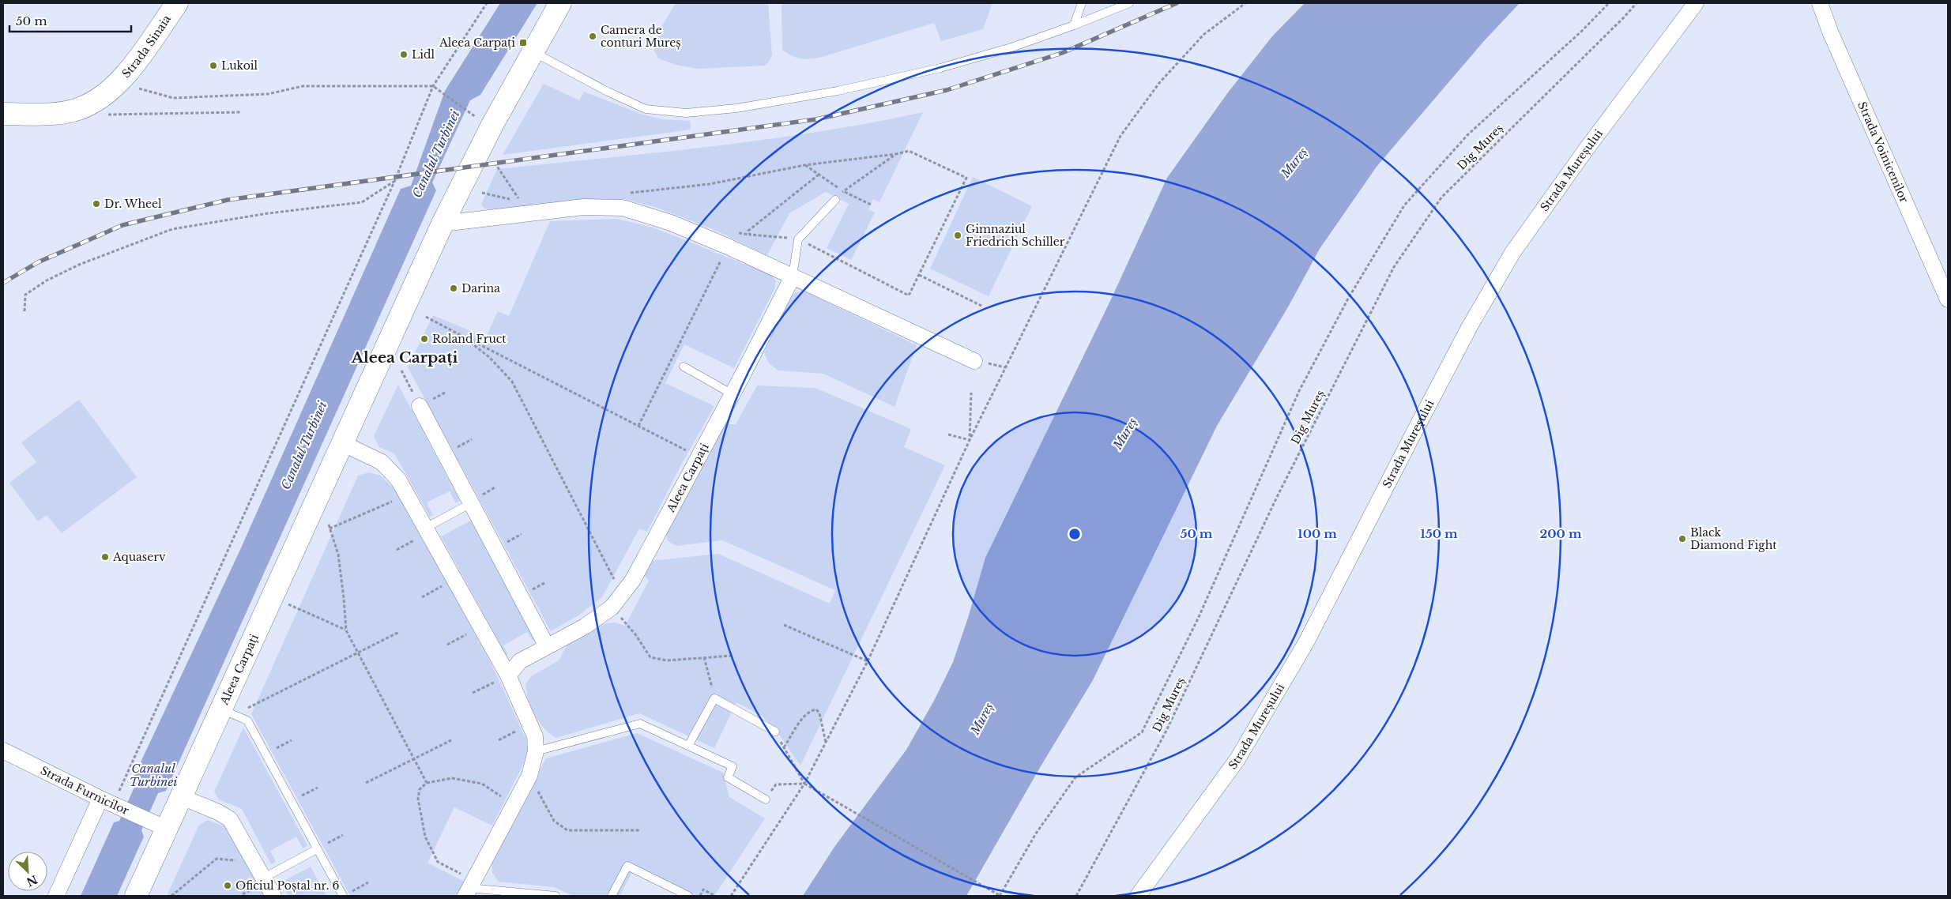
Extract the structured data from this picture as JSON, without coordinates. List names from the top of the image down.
{
  "streets": {
    "street": [
      "Strada Sinaia",
      "Strada Voinicenilor",
      "Strada Mureșului",
      "Aleea Carpați",
      "Strada Furnicilor"
    ],
    "path": ["Dig Mureș"]
  },
  "crossings": [
    ["Aleea Carpați", "Strada Furnicilor"]
  ],
  "districts": ["Aleea Carpați"],
  "water": ["Canalul Turbinei", "Mureș"],
  "places": {
    "other": [
      "Camera de conturi Mureș",
      "Lidl",
      "Lukoil",
      "Dr. Wheel",
      "Gimnaziul Friedrich Schiller",
      "Darina",
      "Roland Fruct",
      "Black Diamond Fight",
      "Aquaserv",
      "Oficiul Poștal nr. 6"
    ],
    "transit": ["Aleea Carpați"]
  },
  "scale_bar": "50 m",
  "north": "bottom right",
  "rings": [
    "50 m",
    "100 m",
    "150 m",
    "200 m"
  ]
}
